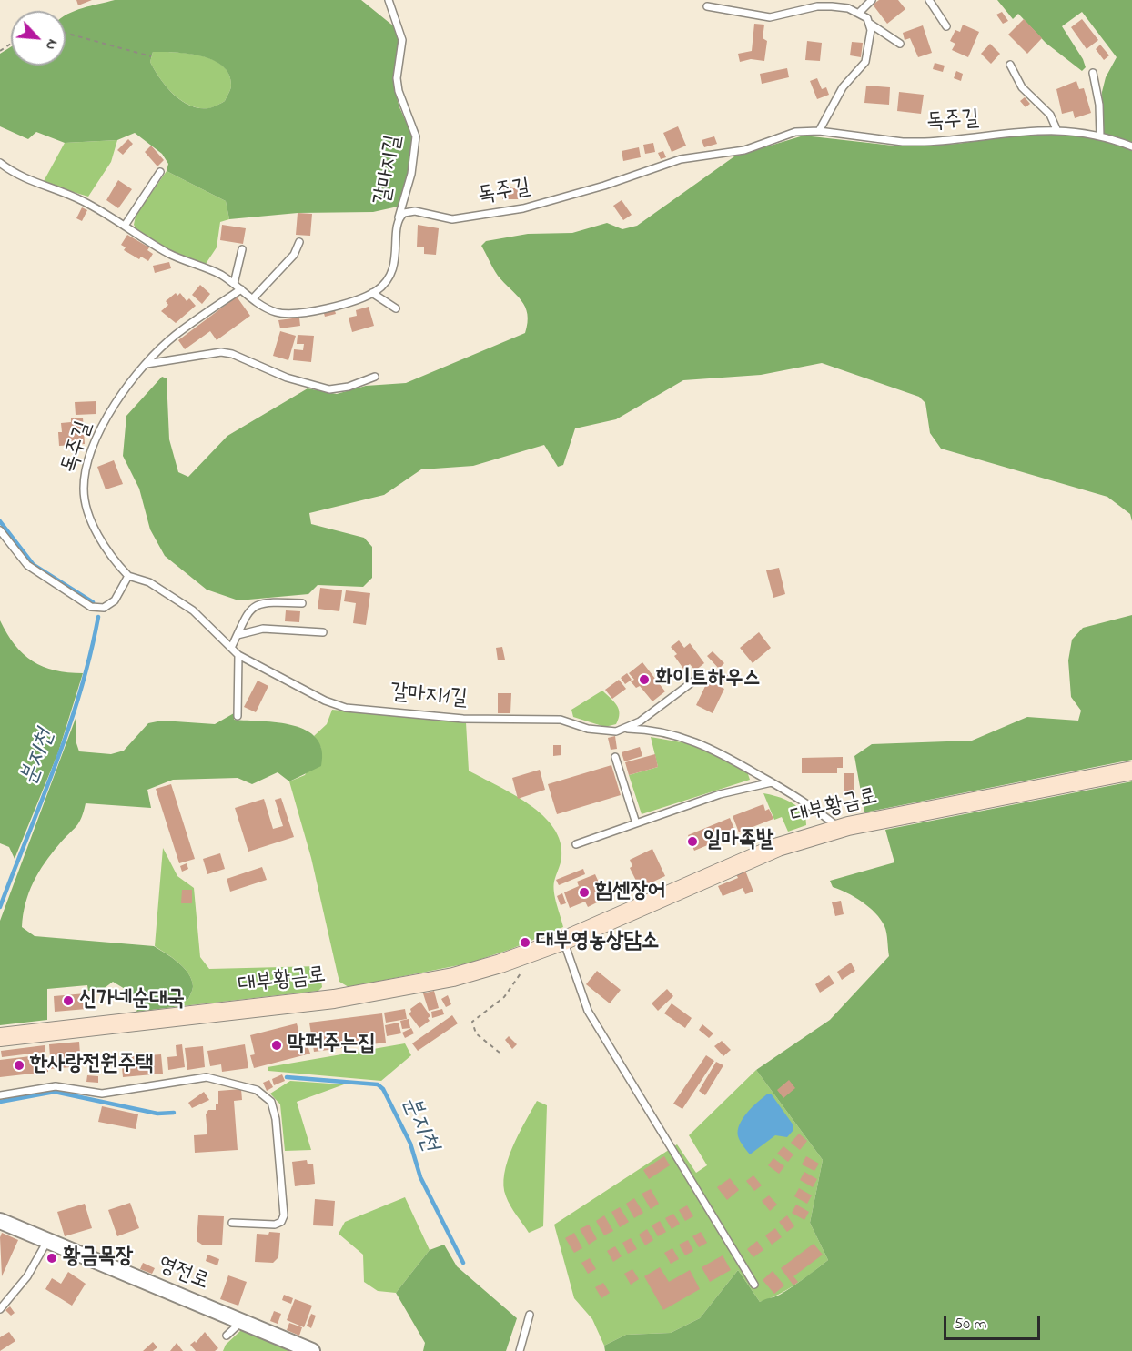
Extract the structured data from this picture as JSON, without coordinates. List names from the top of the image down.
{
  "streets": {
    "main road": ["대부황금로"],
    "street": ["영전로"],
    "lane": ["독주길", "갈마지길", "갈마지1길"]
  },
  "crossings": [
    ["독주길", "갈마지길"],
    ["독주길", "갈마지1길"],
    ["갈마지1길", "대부황금로"]
  ],
  "water": ["분지천"],
  "places": [
    "화이트하우스",
    "일마족발",
    "힘센장어",
    "대부영농상담소",
    "신가네순대국",
    "막퍼주는집",
    "한사랑전원주택",
    "황금목장"
  ],
  "scale_bar": "50 m",
  "north": "bottom right"
}
